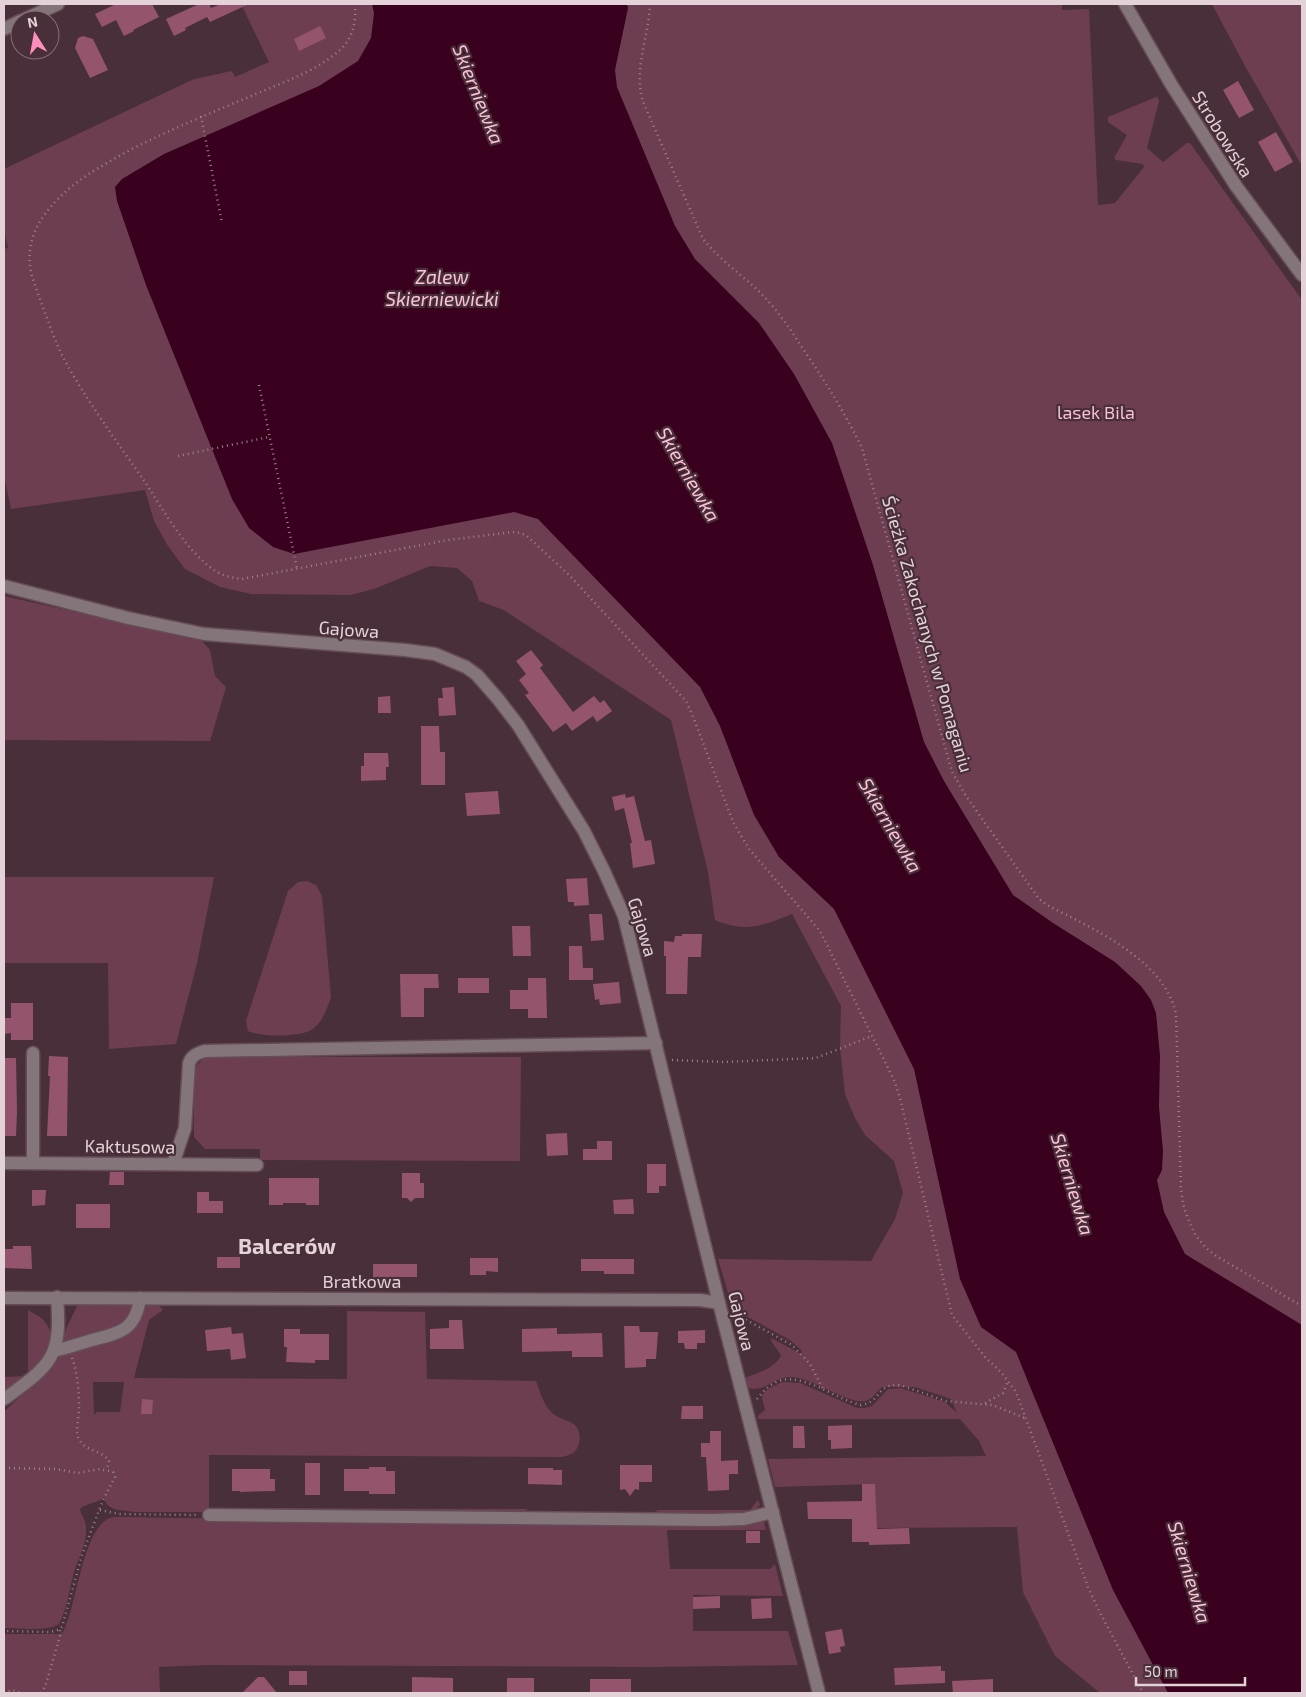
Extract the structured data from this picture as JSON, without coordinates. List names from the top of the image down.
{
  "streets": {
    "street": [
      "Strobowska",
      "Gajowa",
      "Kaktusowa",
      "Bratkowa"
    ],
    "path": ["Ścieżka Zakochanych w Pomaganiu"]
  },
  "crossings": [
    ["Gajowa", "Bratkowa"]
  ],
  "districts": ["Balcerów"],
  "water": ["Skierniewka", "Zalew Skierniewicki"],
  "parks": ["lasek Bila"],
  "scale_bar": "50 m",
  "north": "top"
}
